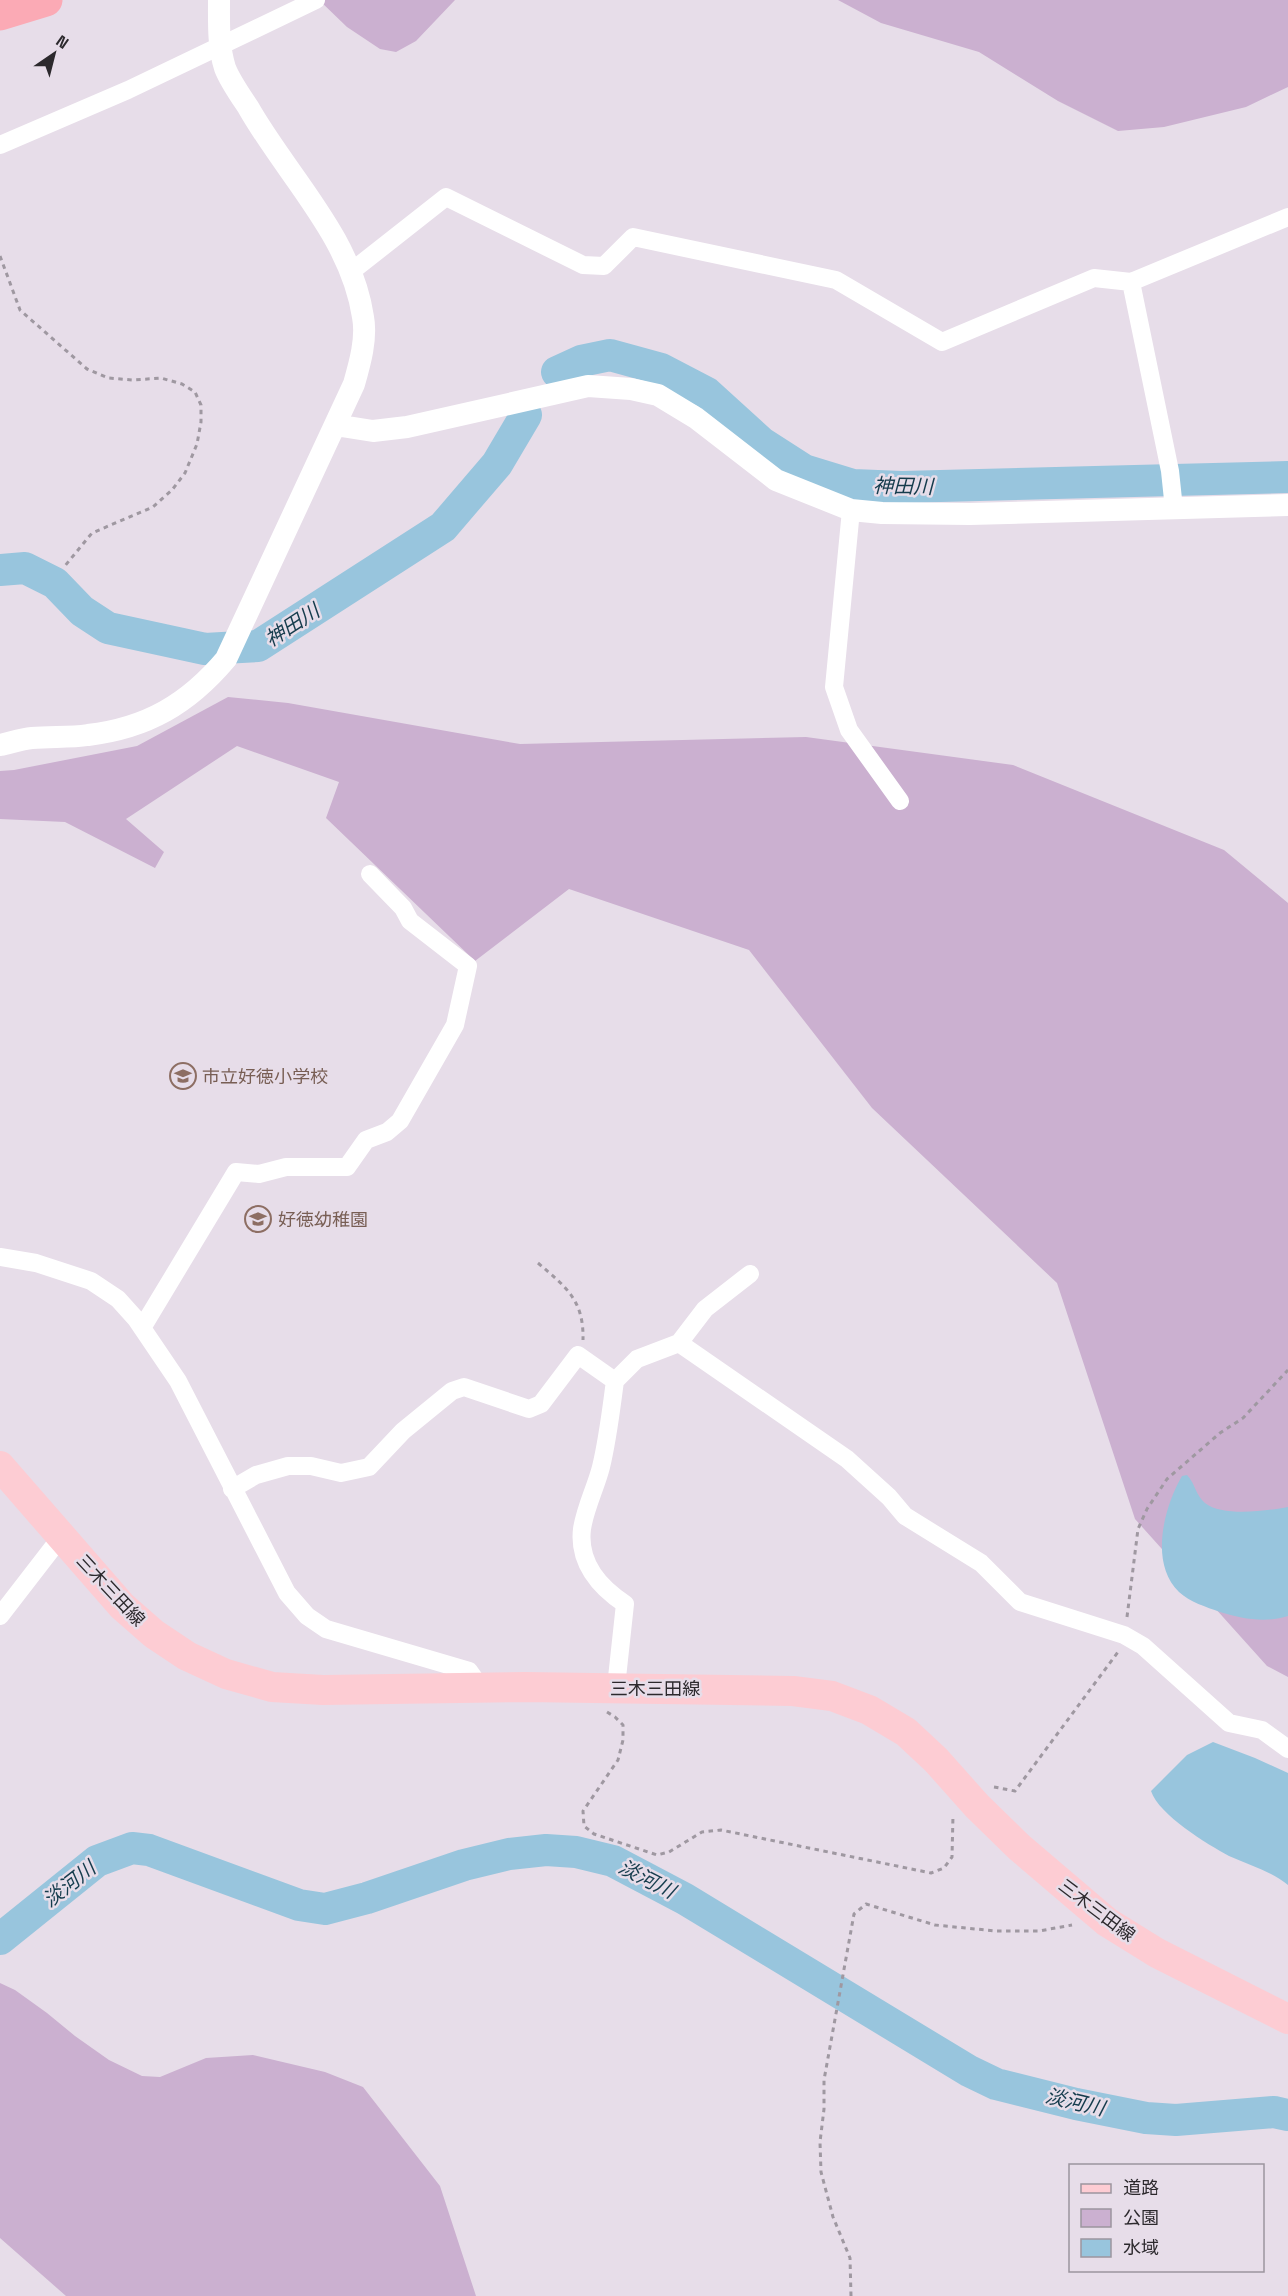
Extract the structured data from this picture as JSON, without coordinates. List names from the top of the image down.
{
  "streets": {
    "main road": ["三木三田線"]
  },
  "water": ["神田川", "淡河川"],
  "places": {
    "school or university": ["市立好徳小学校", "好徳幼稚園"]
  },
  "legend": ["道路", "公園", "水域"],
  "north": "top right"
}
